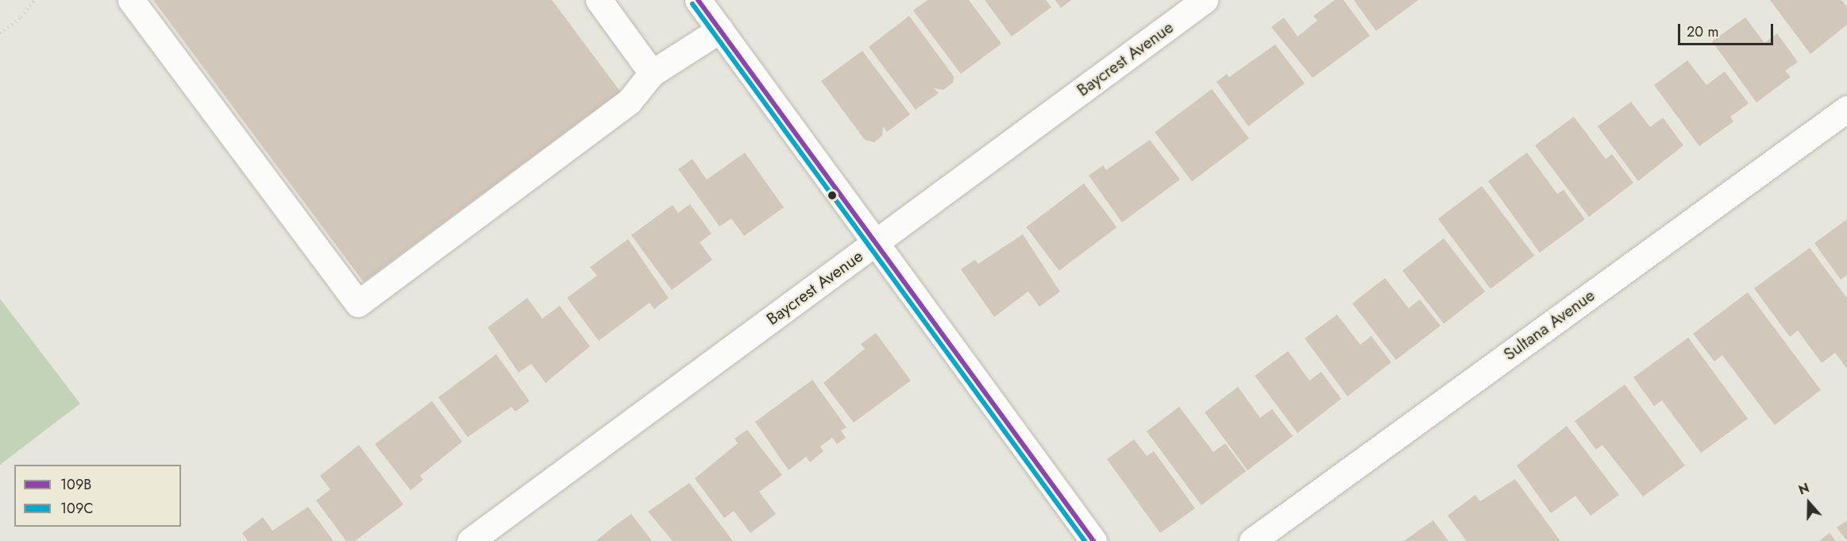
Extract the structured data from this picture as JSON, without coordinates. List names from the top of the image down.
{
  "streets": {
    "street": ["Baycrest Avenue", "Sultana Avenue"]
  },
  "lines": ["transit line 109B", "transit line 109C"],
  "legend": ["109B", "109C"],
  "scale_bar": "20 m",
  "north": "top"
}
